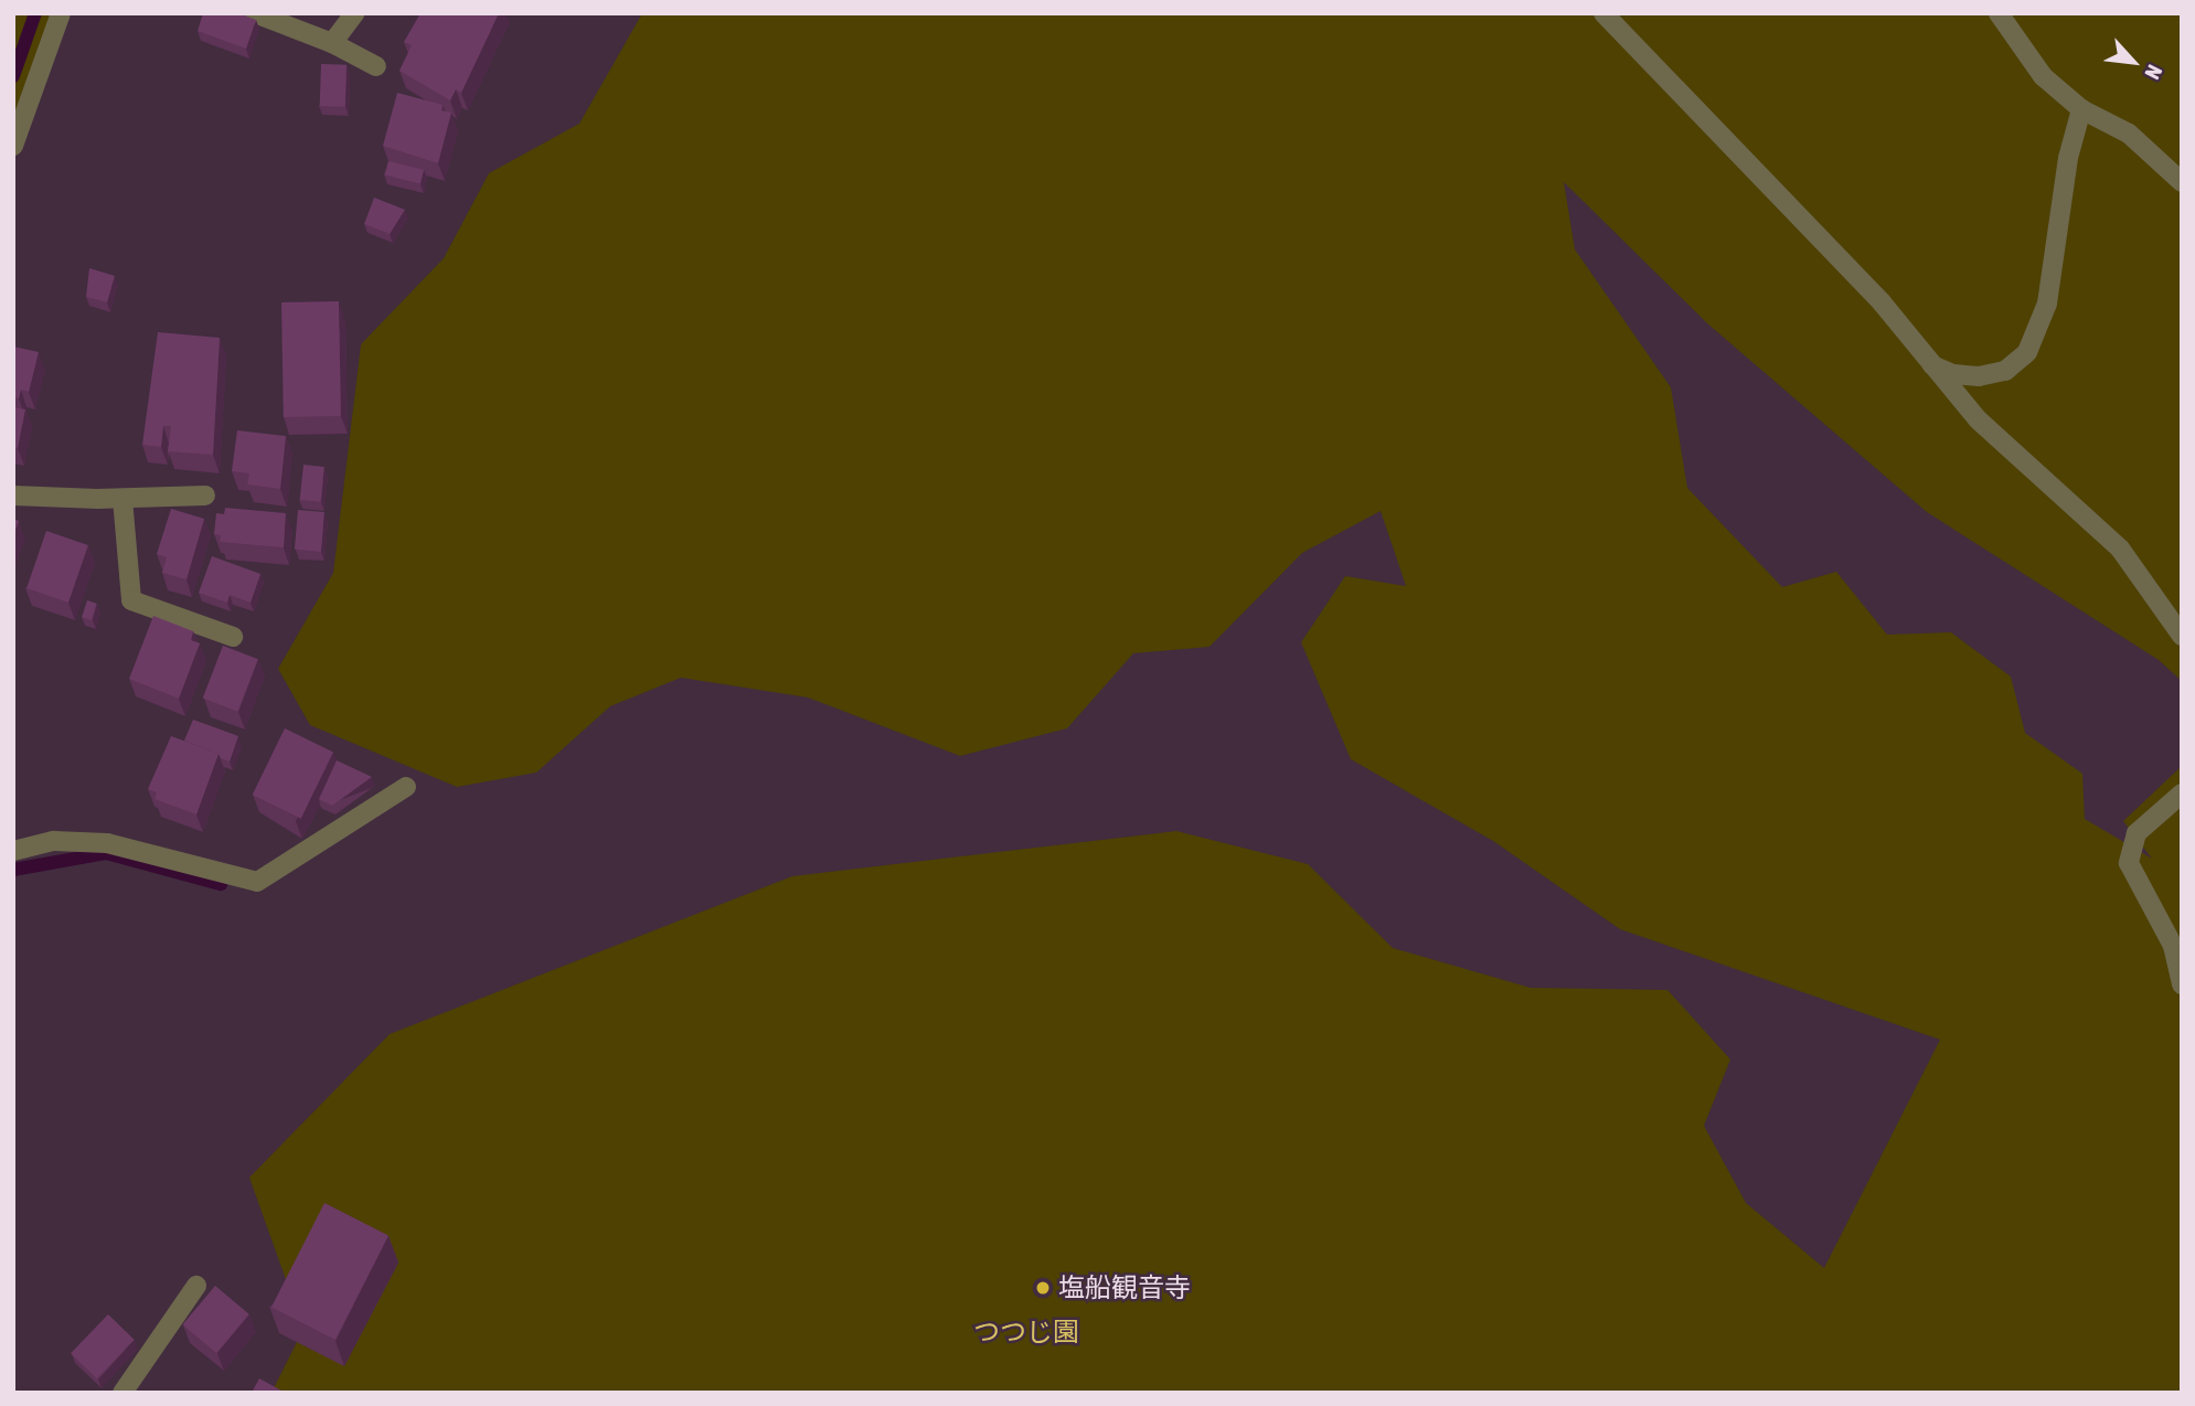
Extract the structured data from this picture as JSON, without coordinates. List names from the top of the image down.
{
  "parks": ["つつじ園"],
  "places": ["塩船観音寺"],
  "north": "bottom right"
}
